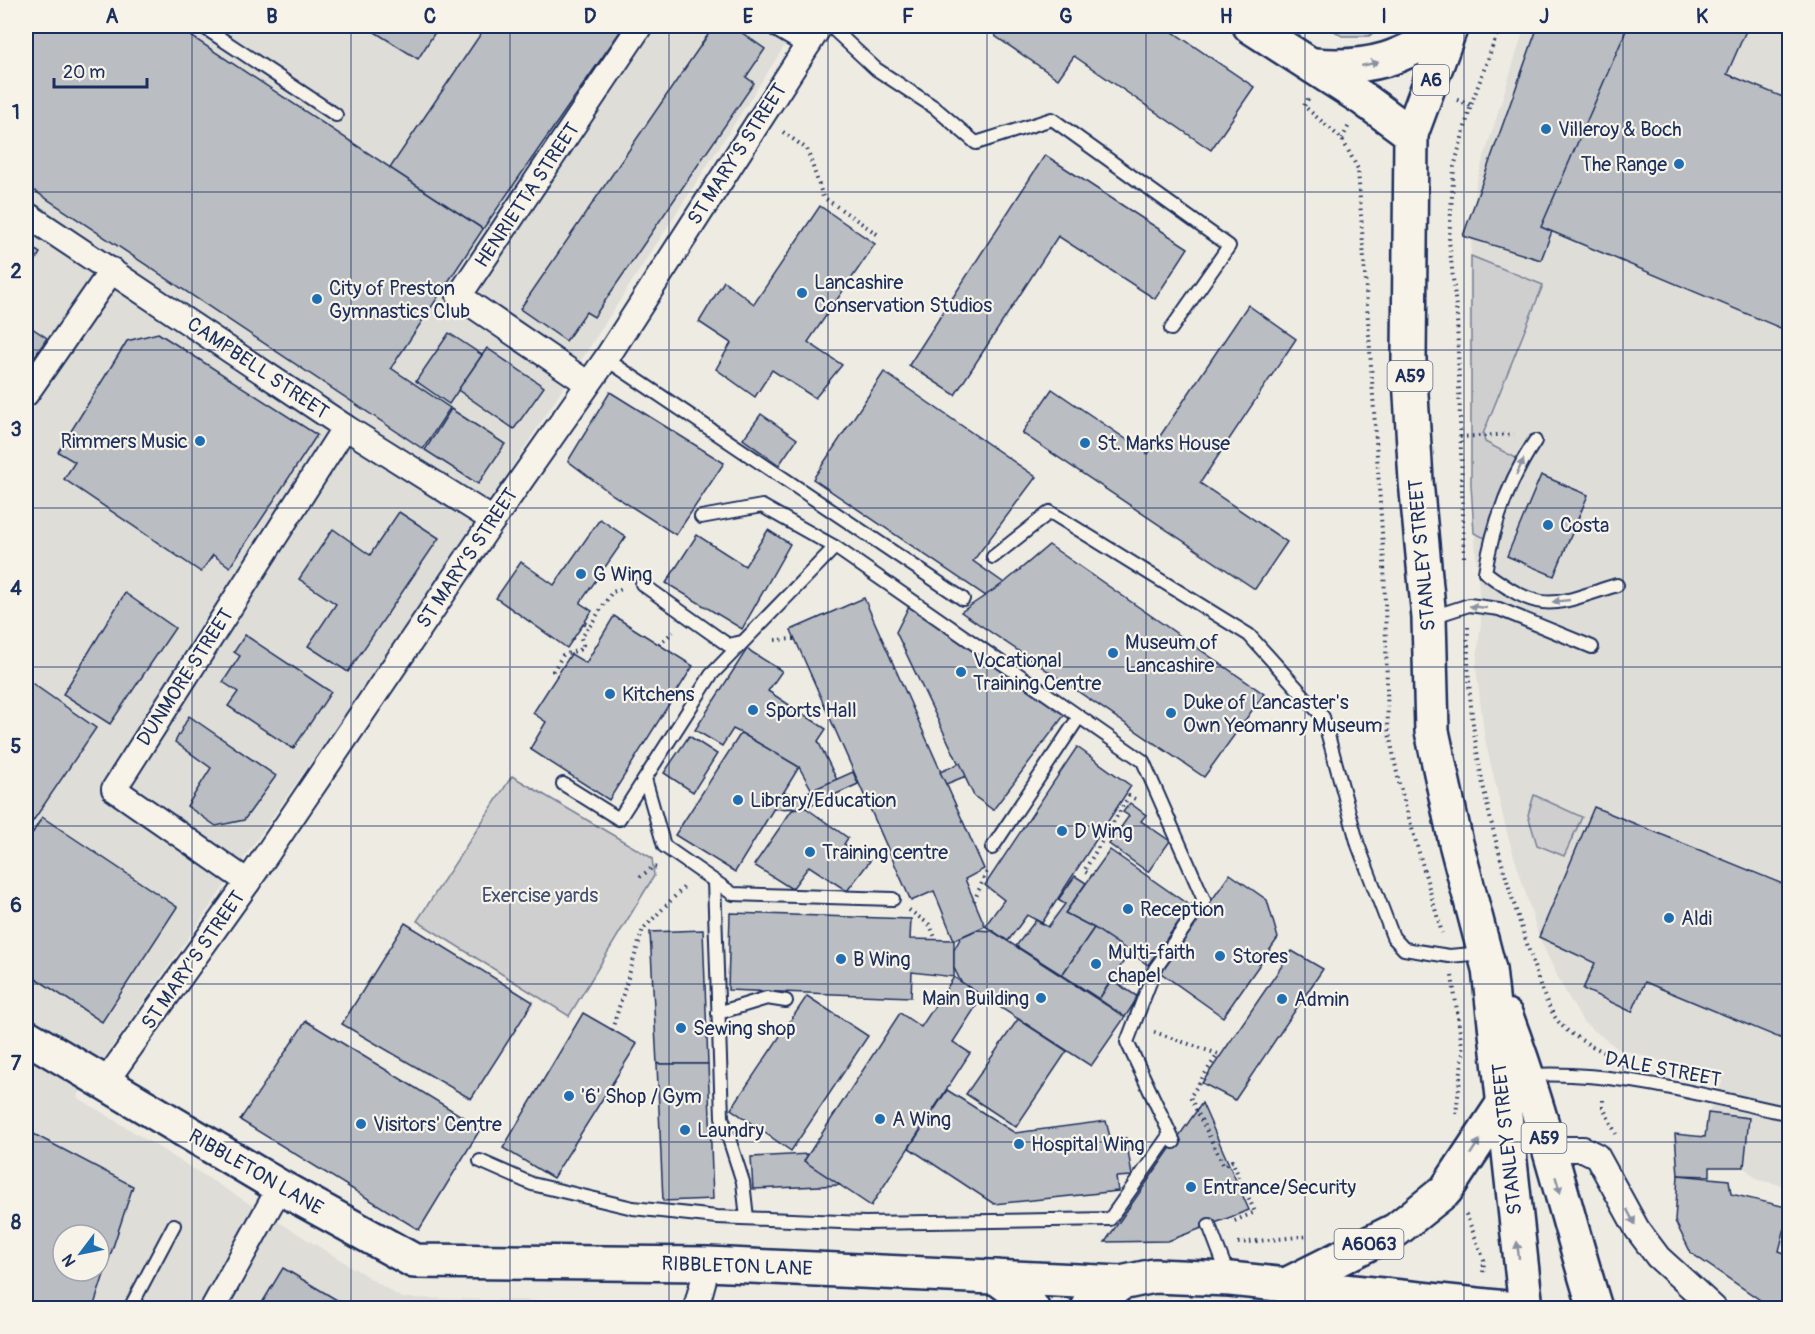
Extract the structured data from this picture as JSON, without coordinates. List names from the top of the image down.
{
  "streets": {
    "main road": [
      "A6",
      "A59",
      "STANLEY STREET",
      "RIBBLETON LANE",
      "A6063"
    ],
    "street": [
      "ST MARY'S STREET",
      "HENRIETTA STREET",
      "CAMPBELL STREET",
      "DUNMORE STREET"
    ],
    "lane": ["DALE STREET"]
  },
  "crossings": [
    ["A6", "STANLEY STREET"],
    ["ST MARY'S STREET", "HENRIETTA STREET"],
    ["ST MARY'S STREET", "CAMPBELL STREET"],
    ["ST MARY'S STREET", "DUNMORE STREET"],
    ["ST MARY'S STREET", "RIBBLETON LANE"],
    ["CAMPBELL STREET", "DUNMORE STREET"],
    ["STANLEY STREET", "DALE STREET"],
    ["STANLEY STREET", "A6063"],
    ["RIBBLETON LANE", "A6063"]
  ],
  "parks": ["Exercise yards"],
  "places": [
    "Villeroy & Boch",
    "The Range",
    "Lancashire Conservation Studios",
    "City of Preston Gymnastics Club",
    "Rimmers Music",
    "St. Marks House",
    "Costa",
    "G Wing",
    "Museum of Lancashire",
    "Vocational Training Centre",
    "Kitchens",
    "Sports Hall",
    "Duke of Lancaster's Own Yeomanry Museum",
    "Library/Education",
    "D Wing",
    "Training centre",
    "Reception",
    "Aldi",
    "Stores",
    "B Wing",
    "Multi-faith chapel",
    "Main Building",
    "Admin",
    "Sewing shop",
    "'6' Shop / Gym",
    "A Wing",
    "Visitors' Centre",
    "Laundry",
    "Hospital Wing",
    "Entrance/Security"
  ],
  "scale_bar": "20 m",
  "north": "bottom left",
  "grid": {
    "columns": [
      "A",
      "B",
      "C",
      "D",
      "E",
      "F",
      "G",
      "H",
      "I",
      "J",
      "K"
    ],
    "rows": [
      "1",
      "2",
      "3",
      "4",
      "5",
      "6",
      "7",
      "8"
    ]
  }
}
